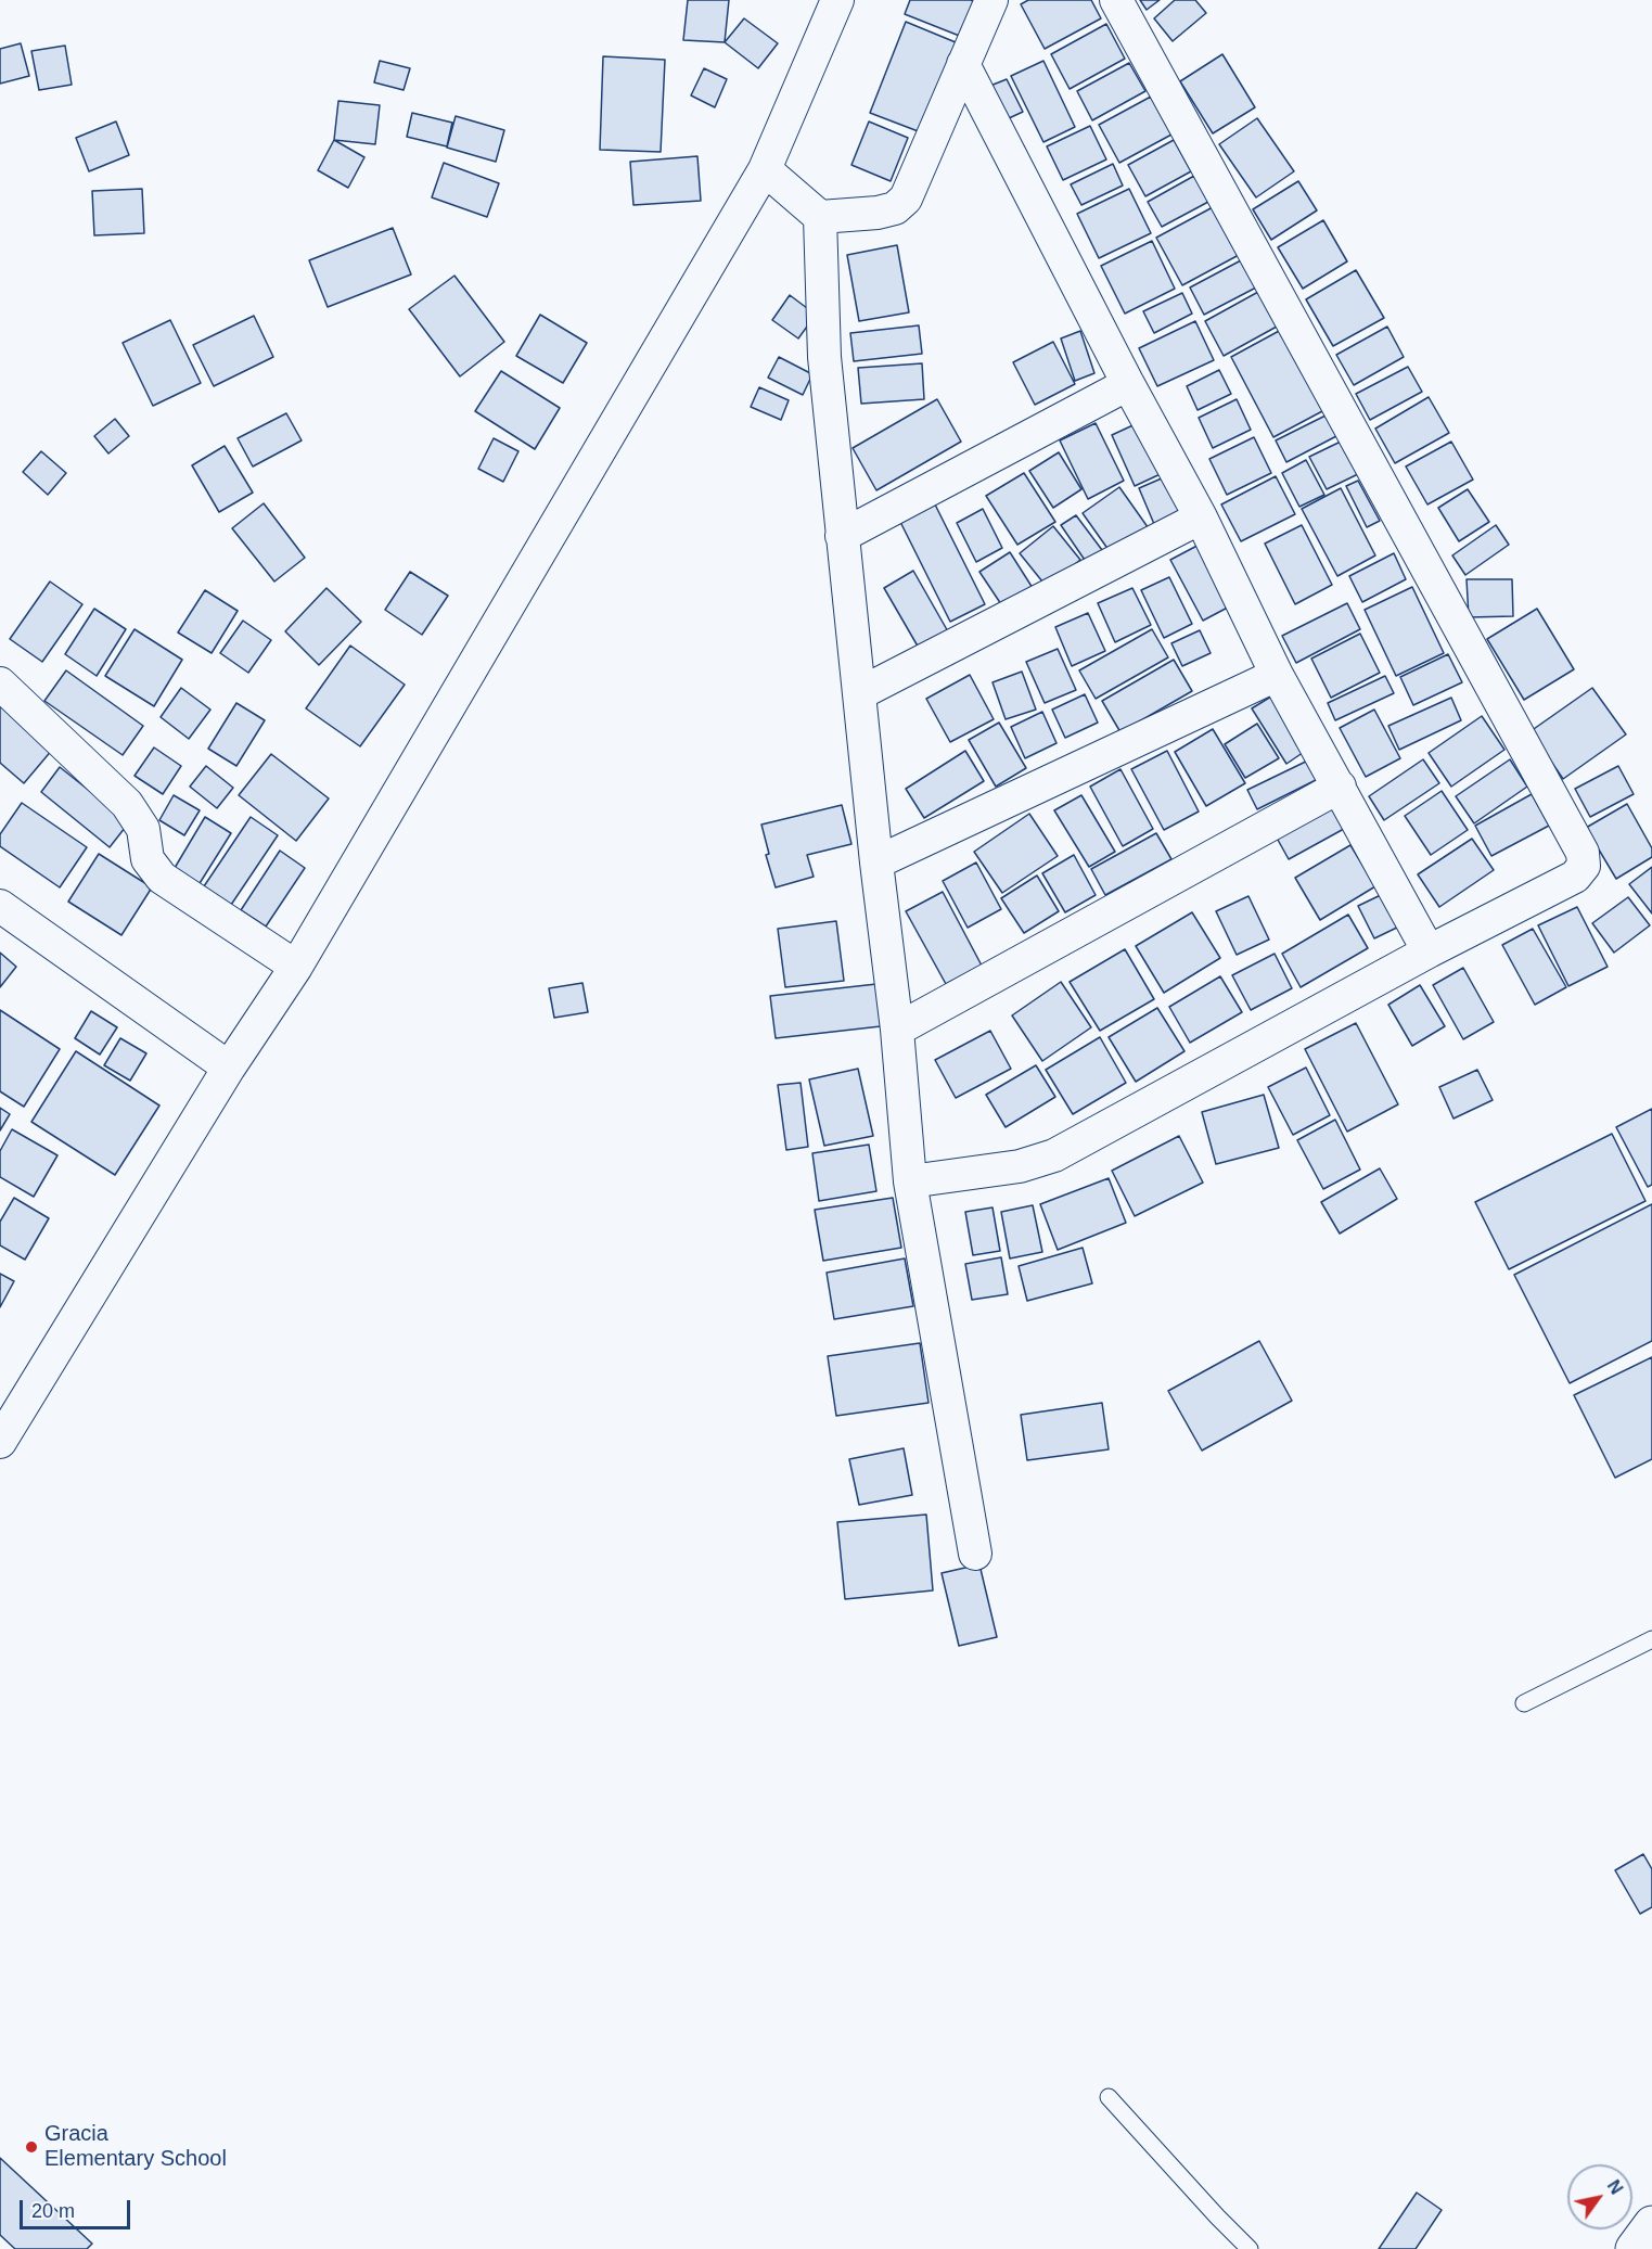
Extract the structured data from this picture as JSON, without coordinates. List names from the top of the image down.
{
  "places": ["Gracia Elementary School"],
  "scale_bar": "20 m",
  "north": "top right"
}
